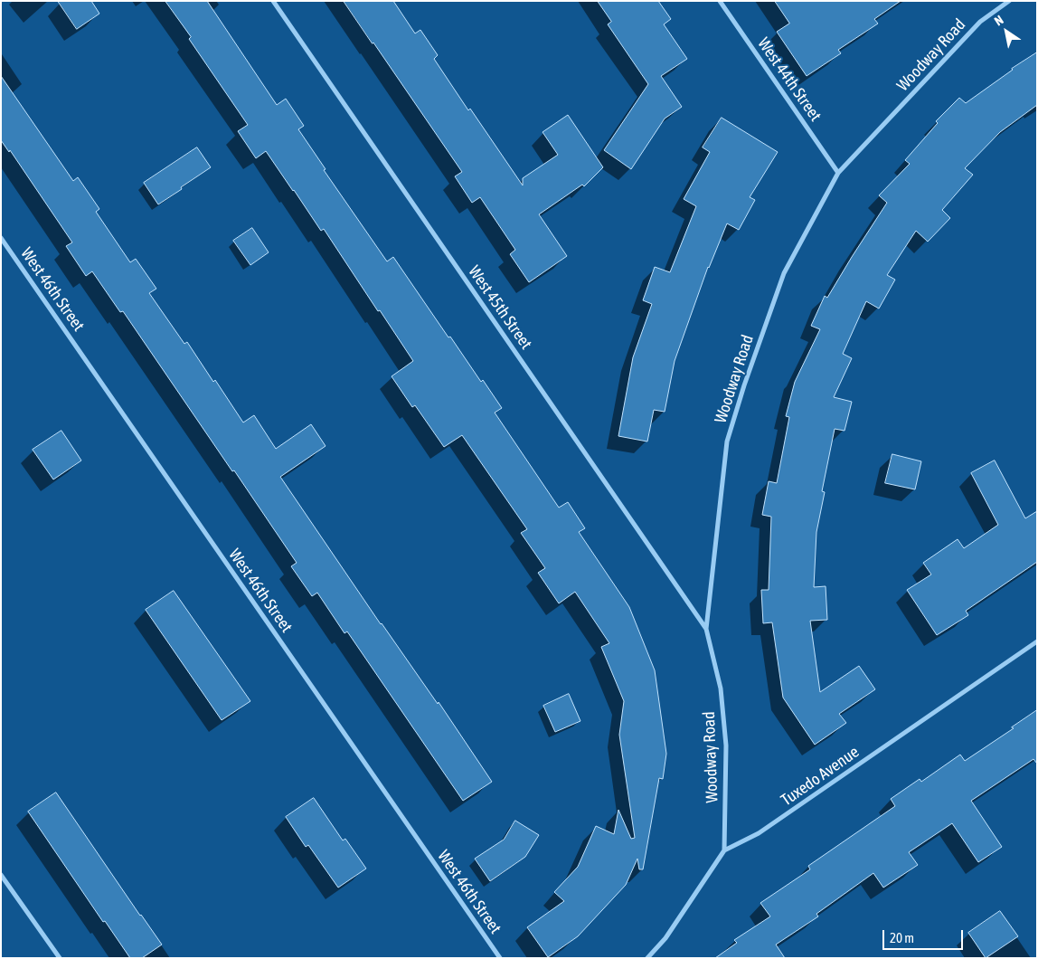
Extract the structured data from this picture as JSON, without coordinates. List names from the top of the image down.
{
  "streets": {
    "street": [
      "Woodway Road",
      "West 44th Street",
      "West 46th Street",
      "West 45th Street",
      "Tuxedo Avenue"
    ]
  },
  "crossings": [
    ["Woodway Road", "West 44th Street"],
    ["Woodway Road", "West 45th Street"],
    ["Woodway Road", "Tuxedo Avenue"]
  ],
  "scale_bar": "20 m",
  "north": "top left"
}
